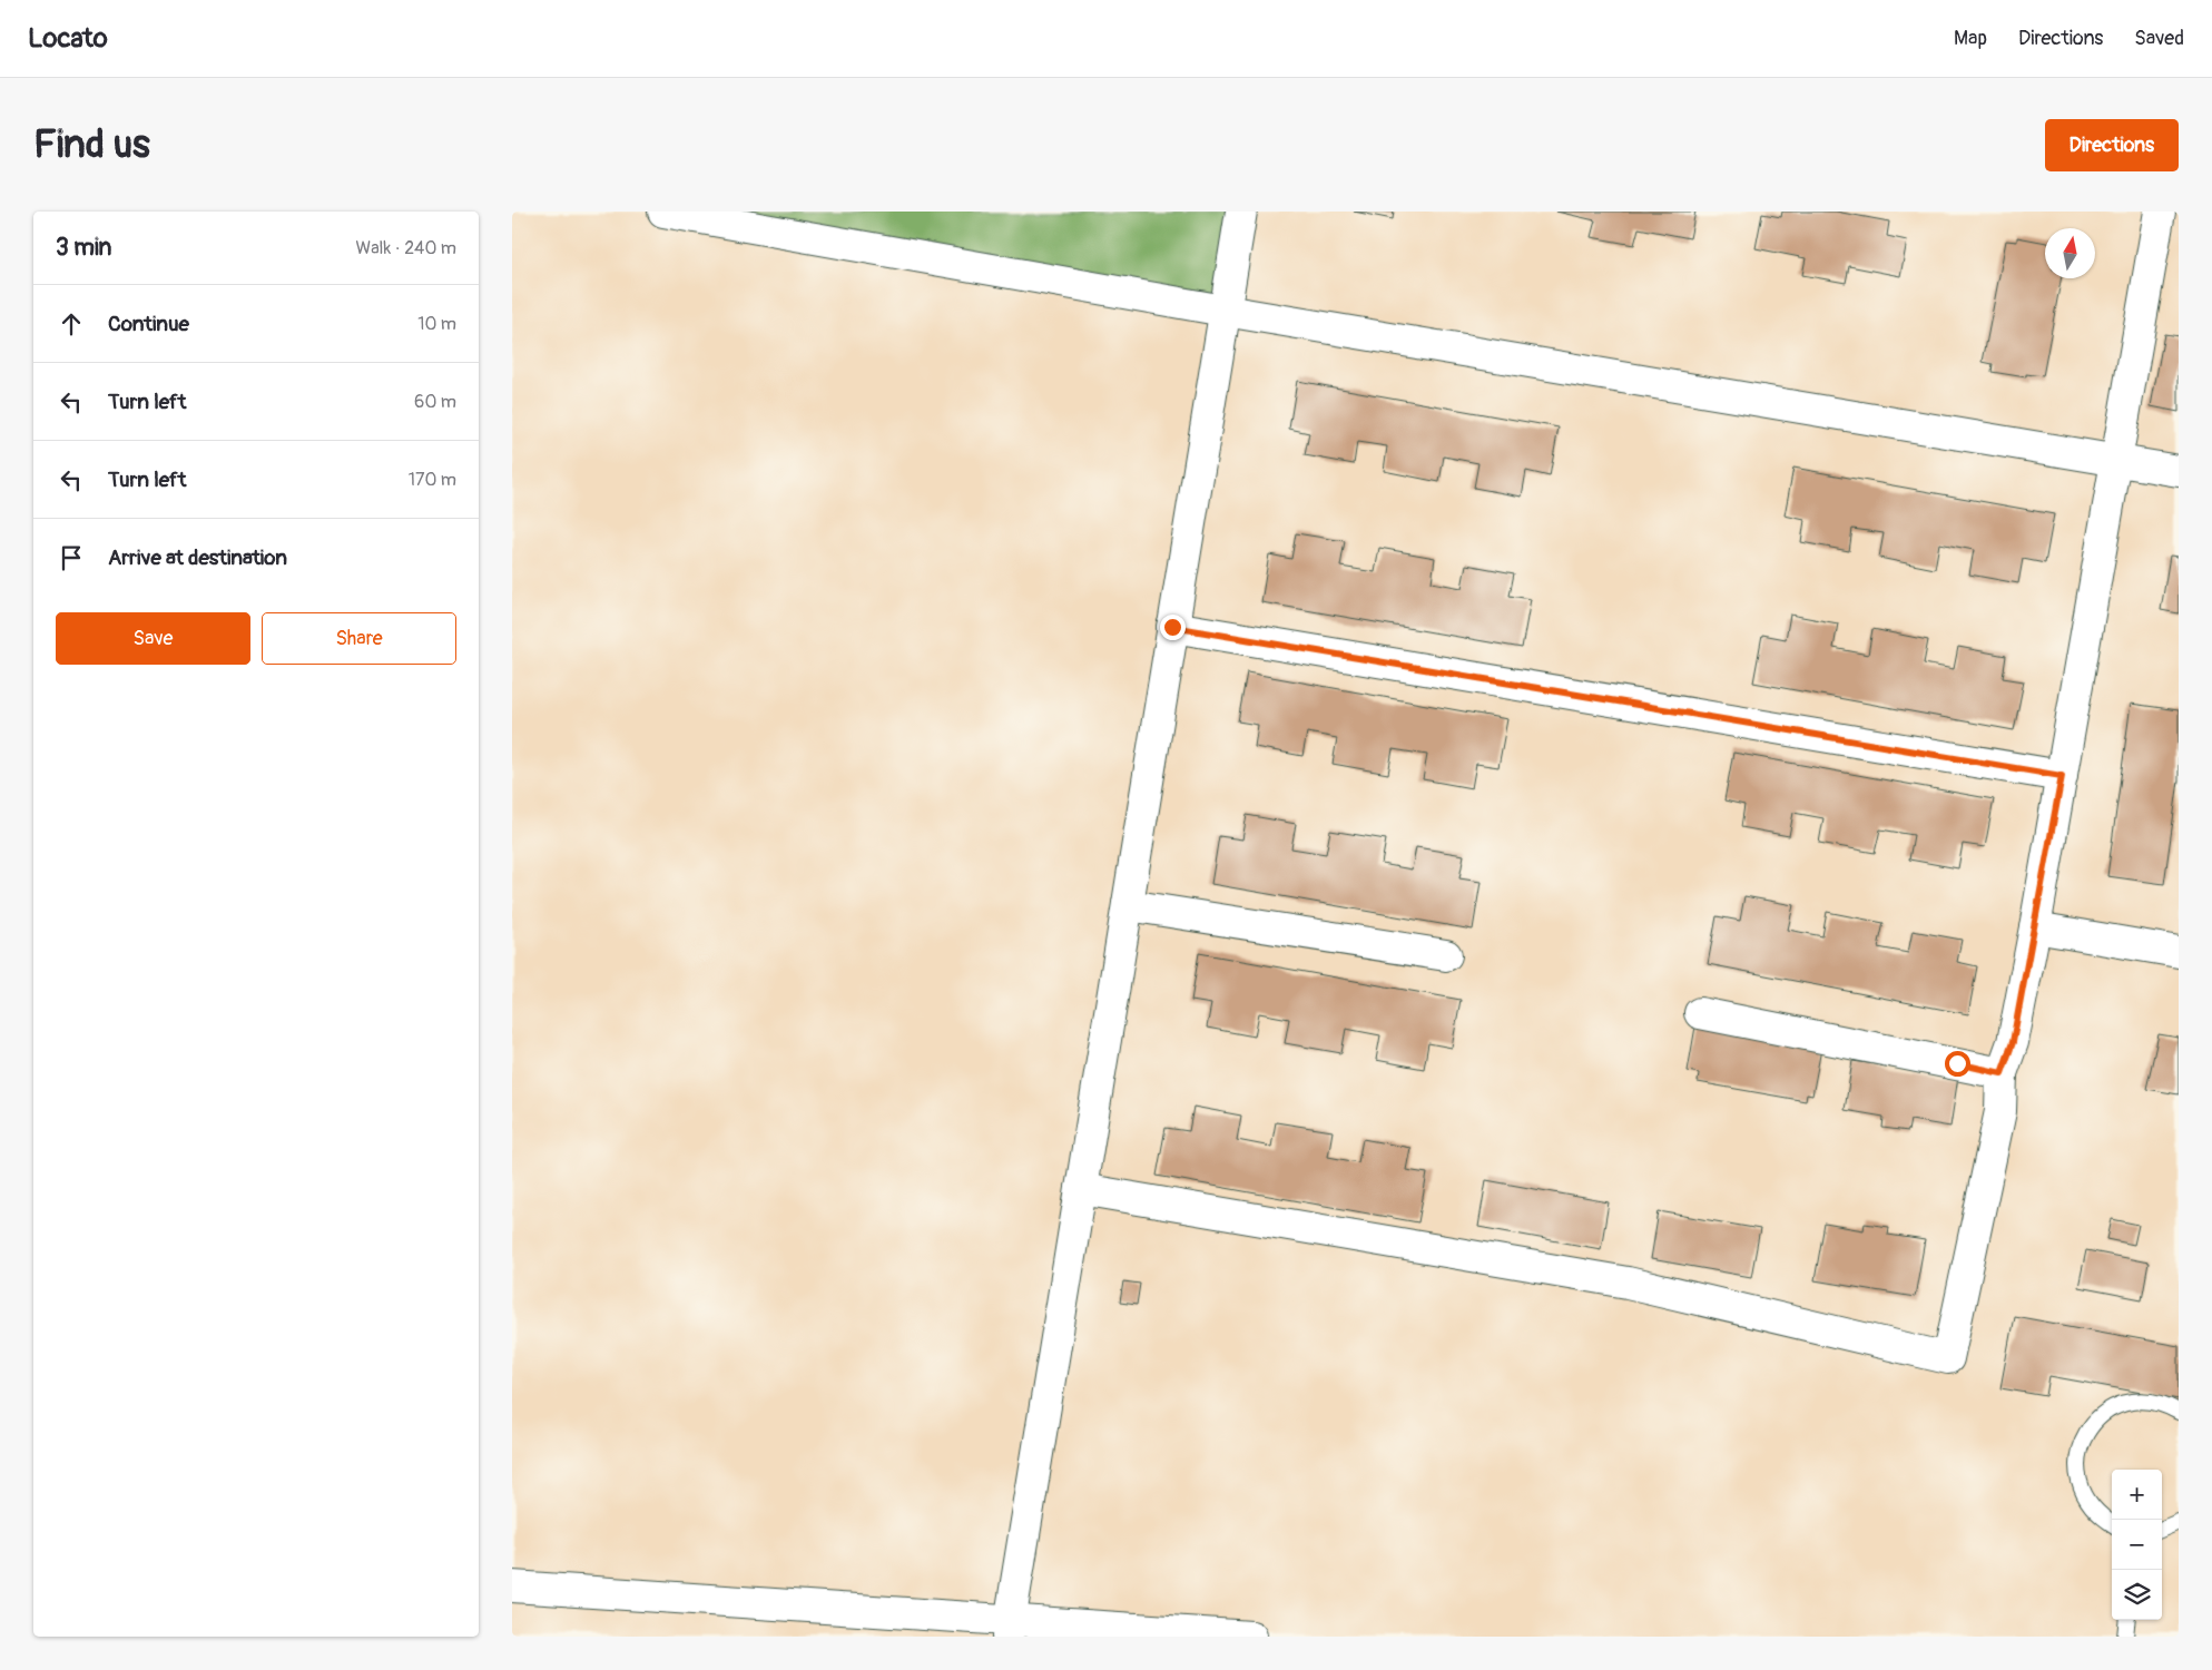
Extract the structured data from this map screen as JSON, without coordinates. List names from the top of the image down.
{
  "north": "top",
  "page": {
    "header": "Locato",
    "nav": ["Map", "Directions", "Saved"],
    "buttons": [
      "Directions",
      ["Save", "Share"]
    ],
    "title": "Find us",
    "heading": ["3 min", "Walk · 240 m"],
    "list": [
      ["Continue", "10 m"],
      ["Turn left", "60 m"],
      ["Turn left", "170 m"],
      "Arrive at destination"
    ],
    "map_buttons": ["+", "−"]
  }
}
